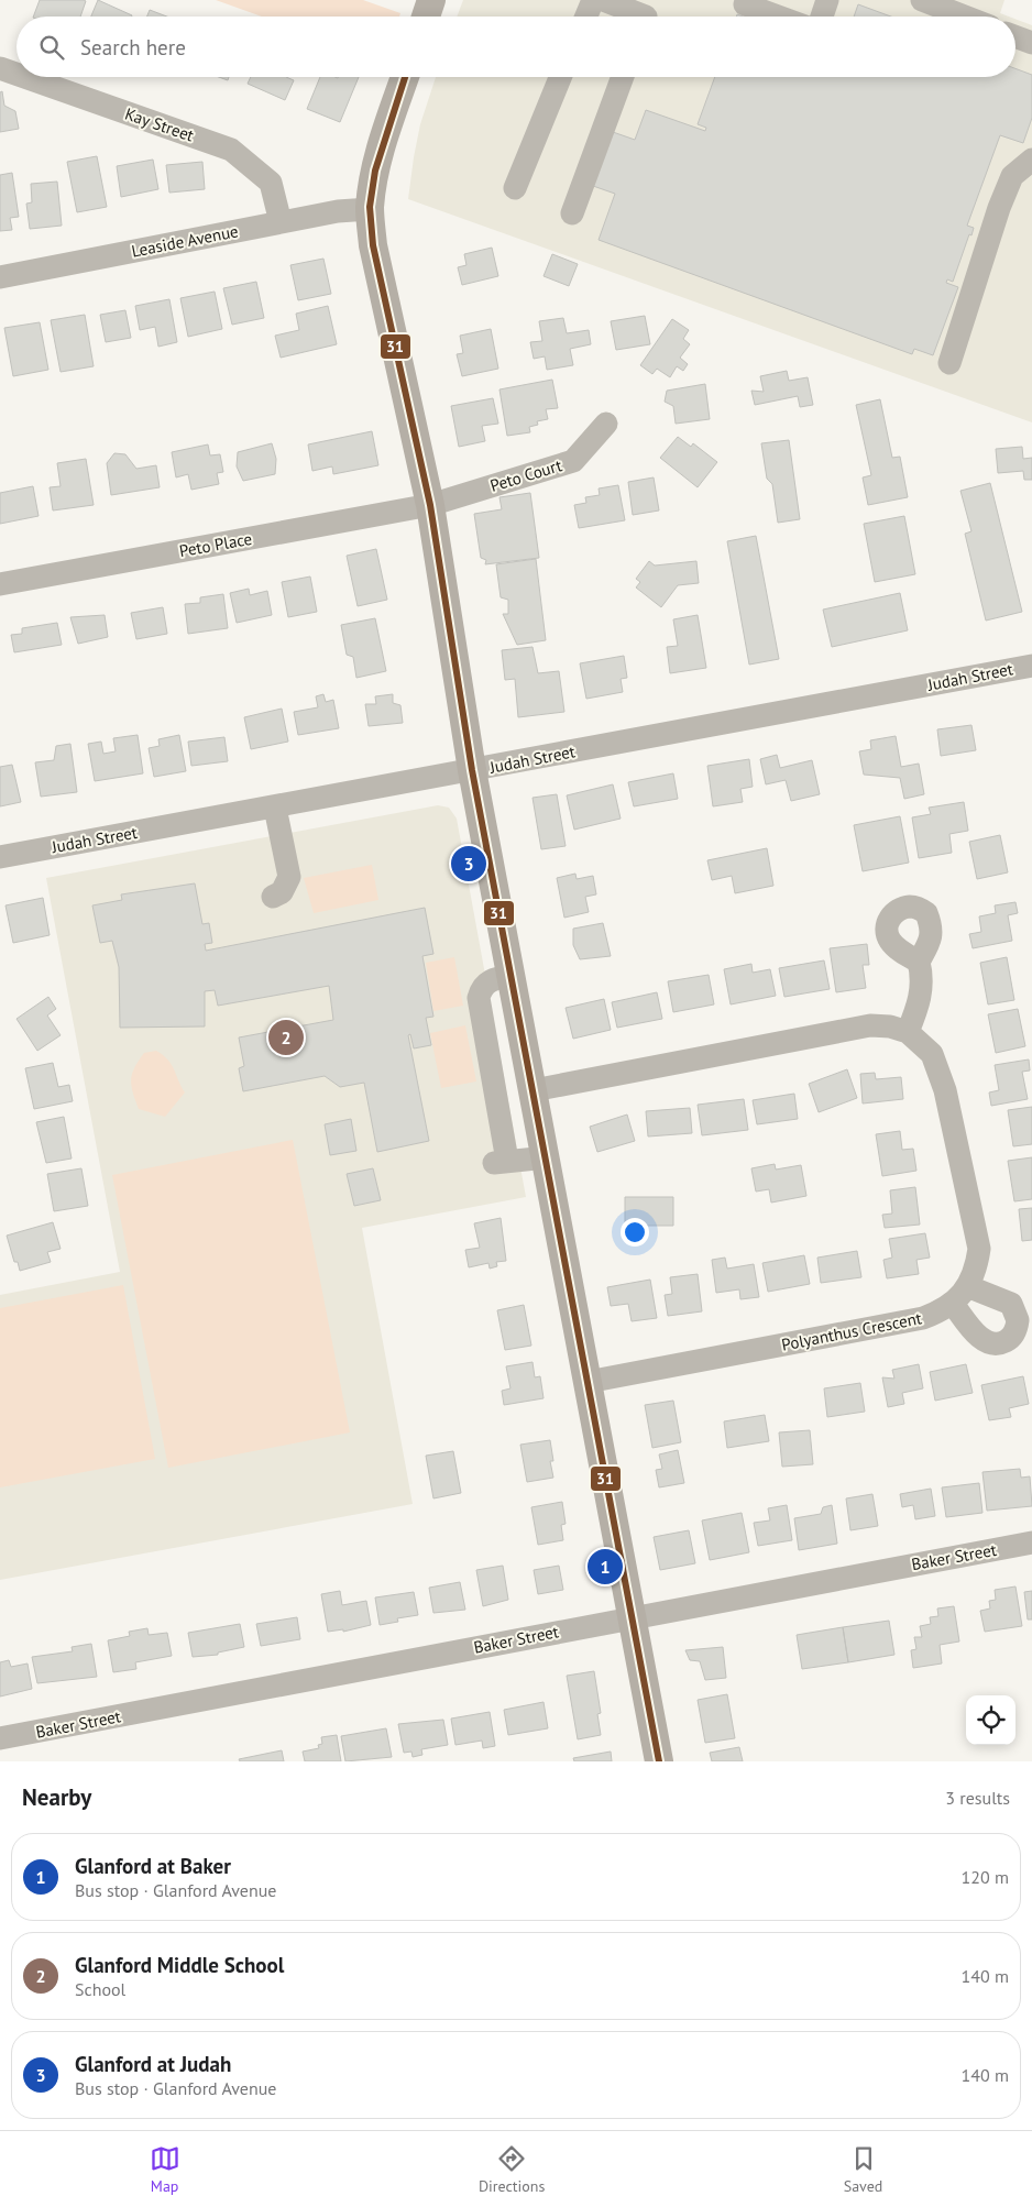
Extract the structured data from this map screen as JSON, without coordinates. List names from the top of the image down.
{
  "streets": {
    "street": [
      "Kay Street",
      "Leaside Avenue",
      "Peto Court",
      "Peto Place",
      "Judah Street",
      "Polyanthus Crescent",
      "Baker Street"
    ]
  },
  "crossings": [
    ["Kay Street", "Leaside Avenue"],
    ["Peto Court", "Peto Place"]
  ],
  "lines": ["transit line 31"],
  "page": {
    "search": "Search here",
    "pins": ["3", "2", "1"],
    "heading": ["Nearby", "3 results"],
    "list": [
      {
        "mark": "1",
        "name": "Glanford at Baker",
        "note": "Bus stop · Glanford Avenue",
        "value": "120 m"
      },
      {
        "mark": "2",
        "name": "Glanford Middle School",
        "note": "School",
        "value": "140 m"
      },
      {
        "mark": "3",
        "name": "Glanford at Judah",
        "note": "Bus stop · Glanford Avenue",
        "value": "140 m"
      }
    ],
    "nav": ["Map", "Directions", "Saved"]
  }
}
